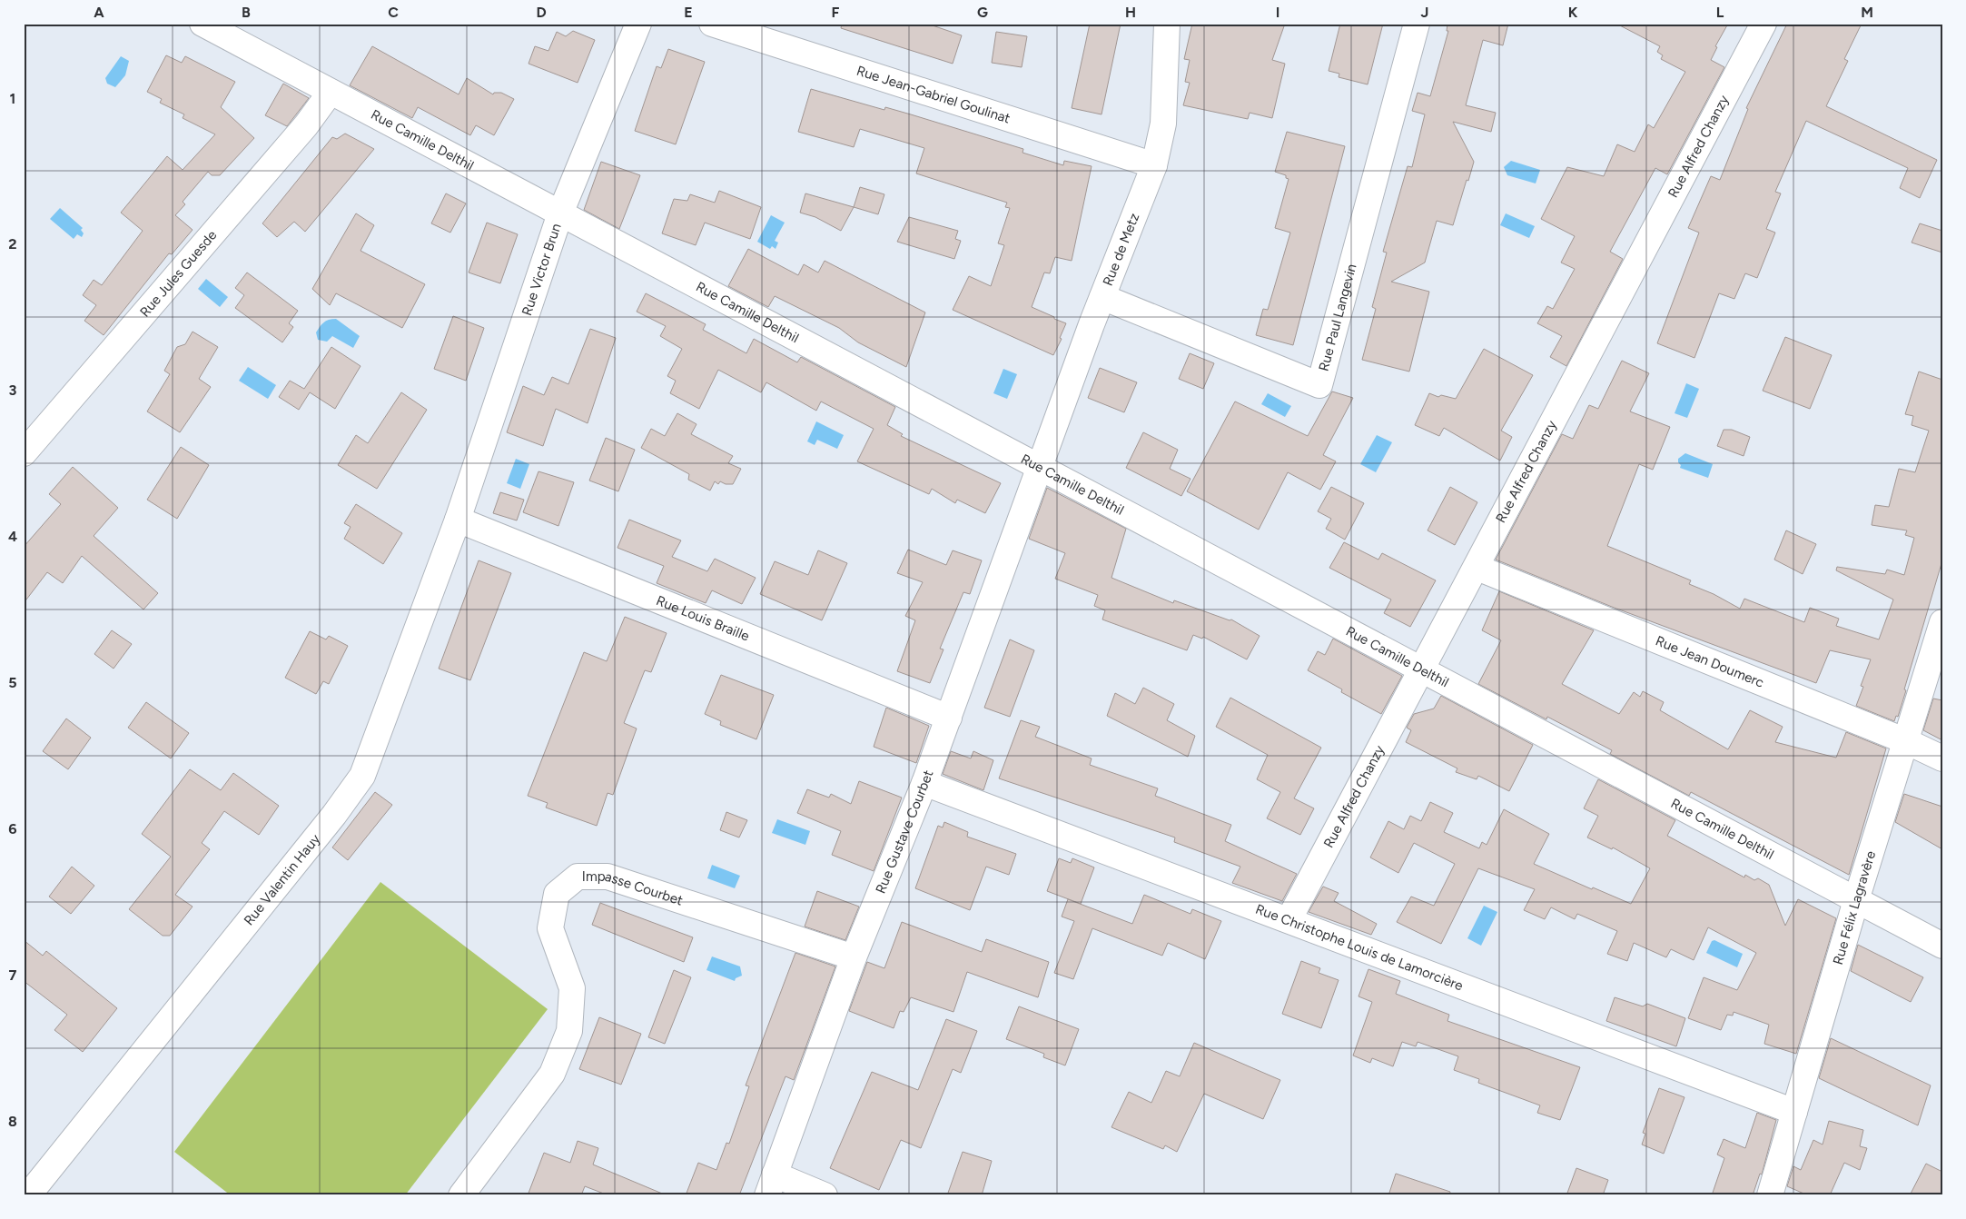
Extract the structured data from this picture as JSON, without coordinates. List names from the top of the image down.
{
  "streets": {
    "street": [
      "Rue Jean-Gabriel Goulinat",
      "Rue Camille Delthil",
      "Rue Alfred Chanzy",
      "Rue de Metz",
      "Rue Victor Brun",
      "Rue Jules Guesde",
      "Rue Paul Langevin",
      "Rue Louis Braille",
      "Rue Jean Doumerc",
      "Rue Gustave Courbet",
      "Rue Valentin Hauy",
      "Impasse Courbet",
      "Rue Félix Lagravère",
      "Rue Christophe Louis de Lamorcière"
    ]
  },
  "crossings": [
    ["Rue Jean-Gabriel Goulinat", "Rue de Metz"],
    ["Rue Camille Delthil", "Rue Alfred Chanzy"],
    ["Rue Camille Delthil", "Rue de Metz"],
    ["Rue Camille Delthil", "Rue Victor Brun"],
    ["Rue Camille Delthil", "Rue Jules Guesde"],
    ["Rue Camille Delthil", "Rue Gustave Courbet"],
    ["Rue Camille Delthil", "Rue Félix Lagravère"],
    ["Rue Alfred Chanzy", "Rue Jean Doumerc"],
    ["Rue Alfred Chanzy", "Rue Christophe Louis de Lamorcière"],
    ["Rue de Metz", "Rue Paul Langevin"],
    ["Rue de Metz", "Rue Gustave Courbet"],
    ["Rue Victor Brun", "Rue Louis Braille"],
    ["Rue Victor Brun", "Rue Valentin Hauy"],
    ["Rue Louis Braille", "Rue Gustave Courbet"],
    ["Rue Louis Braille", "Rue Valentin Hauy"],
    ["Rue Jean Doumerc", "Rue Félix Lagravère"],
    ["Rue Gustave Courbet", "Impasse Courbet"],
    ["Rue Gustave Courbet", "Rue Christophe Louis de Lamorcière"],
    ["Rue Félix Lagravère", "Rue Christophe Louis de Lamorcière"]
  ],
  "grid": {
    "columns": [
      "A",
      "B",
      "C",
      "D",
      "E",
      "F",
      "G",
      "H",
      "I",
      "J",
      "K",
      "L",
      "M"
    ],
    "rows": [
      "1",
      "2",
      "3",
      "4",
      "5",
      "6",
      "7",
      "8"
    ]
  }
}
